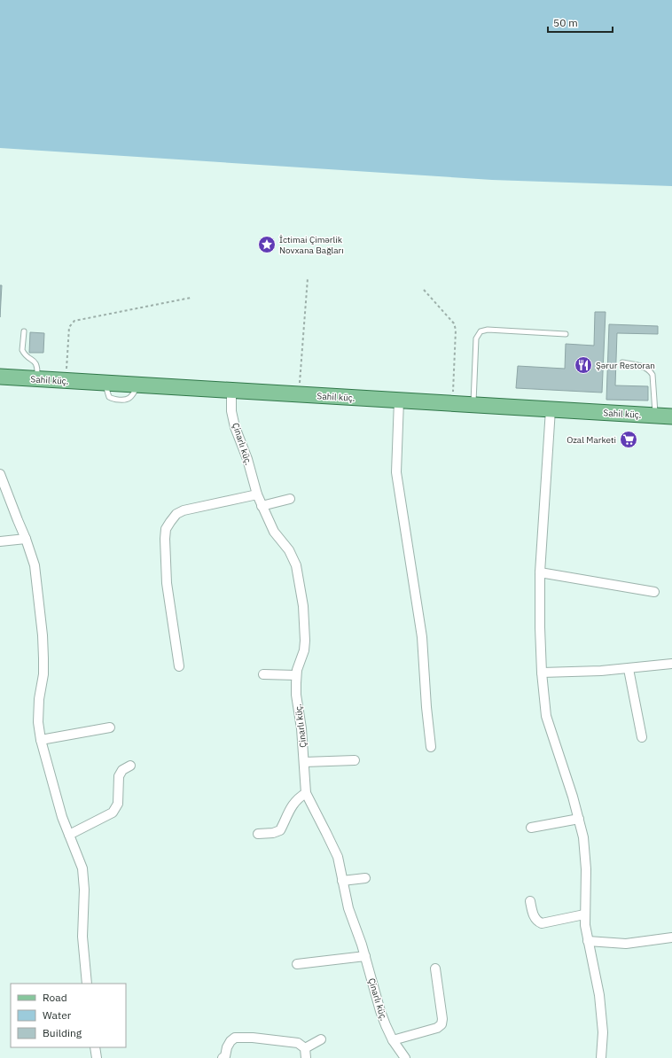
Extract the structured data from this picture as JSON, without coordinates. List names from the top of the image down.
{
  "streets": {
    "main road": ["Sahil küç."],
    "street": ["Çinarlı küç."]
  },
  "crossings": [
    ["Sahil küç.", "Çinarlı küç."]
  ],
  "places": {
    "place": ["İctimai Çimərlik Novxana Bağları"],
    "restaurant": ["Şərur Restoran"],
    "supermarket": ["Ozal Marketi"]
  },
  "legend": ["Road", "Water", "Building"],
  "scale_bar": "50 m"
}
